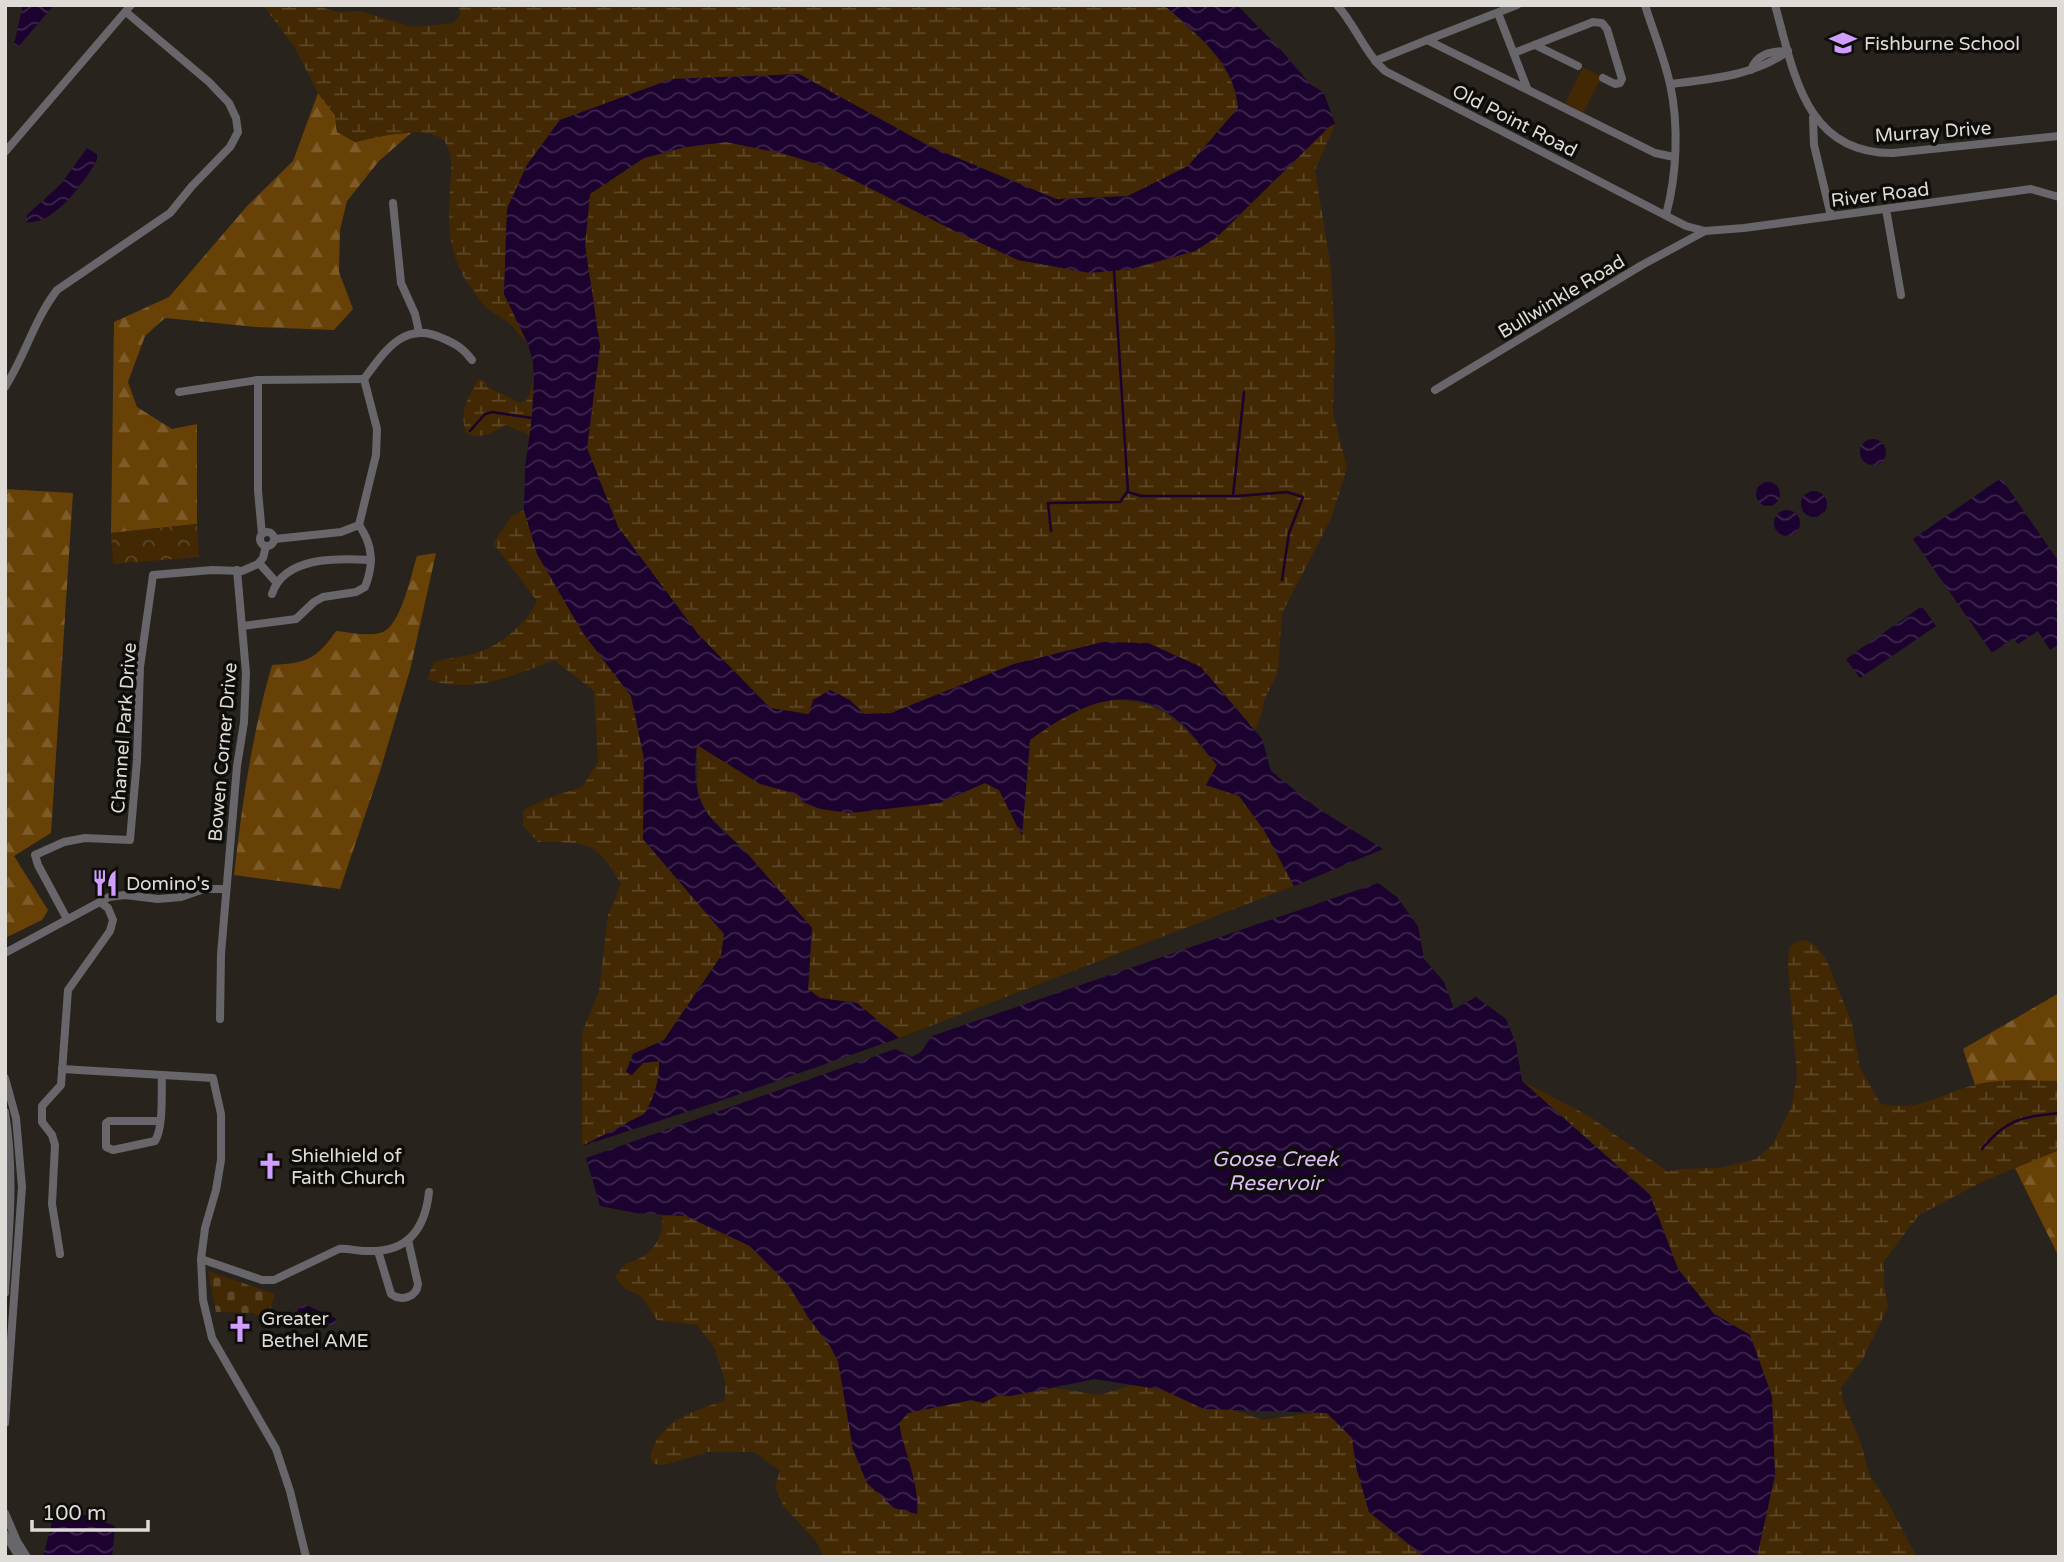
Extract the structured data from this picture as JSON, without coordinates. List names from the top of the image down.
{
  "streets": {
    "street": [
      "Old Point Road",
      "Murray Drive",
      "River Road",
      "Bullwinkle Road",
      "Channel Park Drive",
      "Bowen Corner Drive"
    ]
  },
  "crossings": [
    ["Old Point Road", "River Road"],
    ["Old Point Road", "Bullwinkle Road"],
    ["River Road", "Bullwinkle Road"],
    ["Channel Park Drive", "Bowen Corner Drive"]
  ],
  "water": ["Goose Creek Reservoir"],
  "places": {
    "school or university": ["Fishburne School"],
    "restaurant": ["Domino's"],
    "church": ["Shielhield of Faith Church", "Greater Bethel AME"]
  },
  "scale_bar": "100 m"
}
